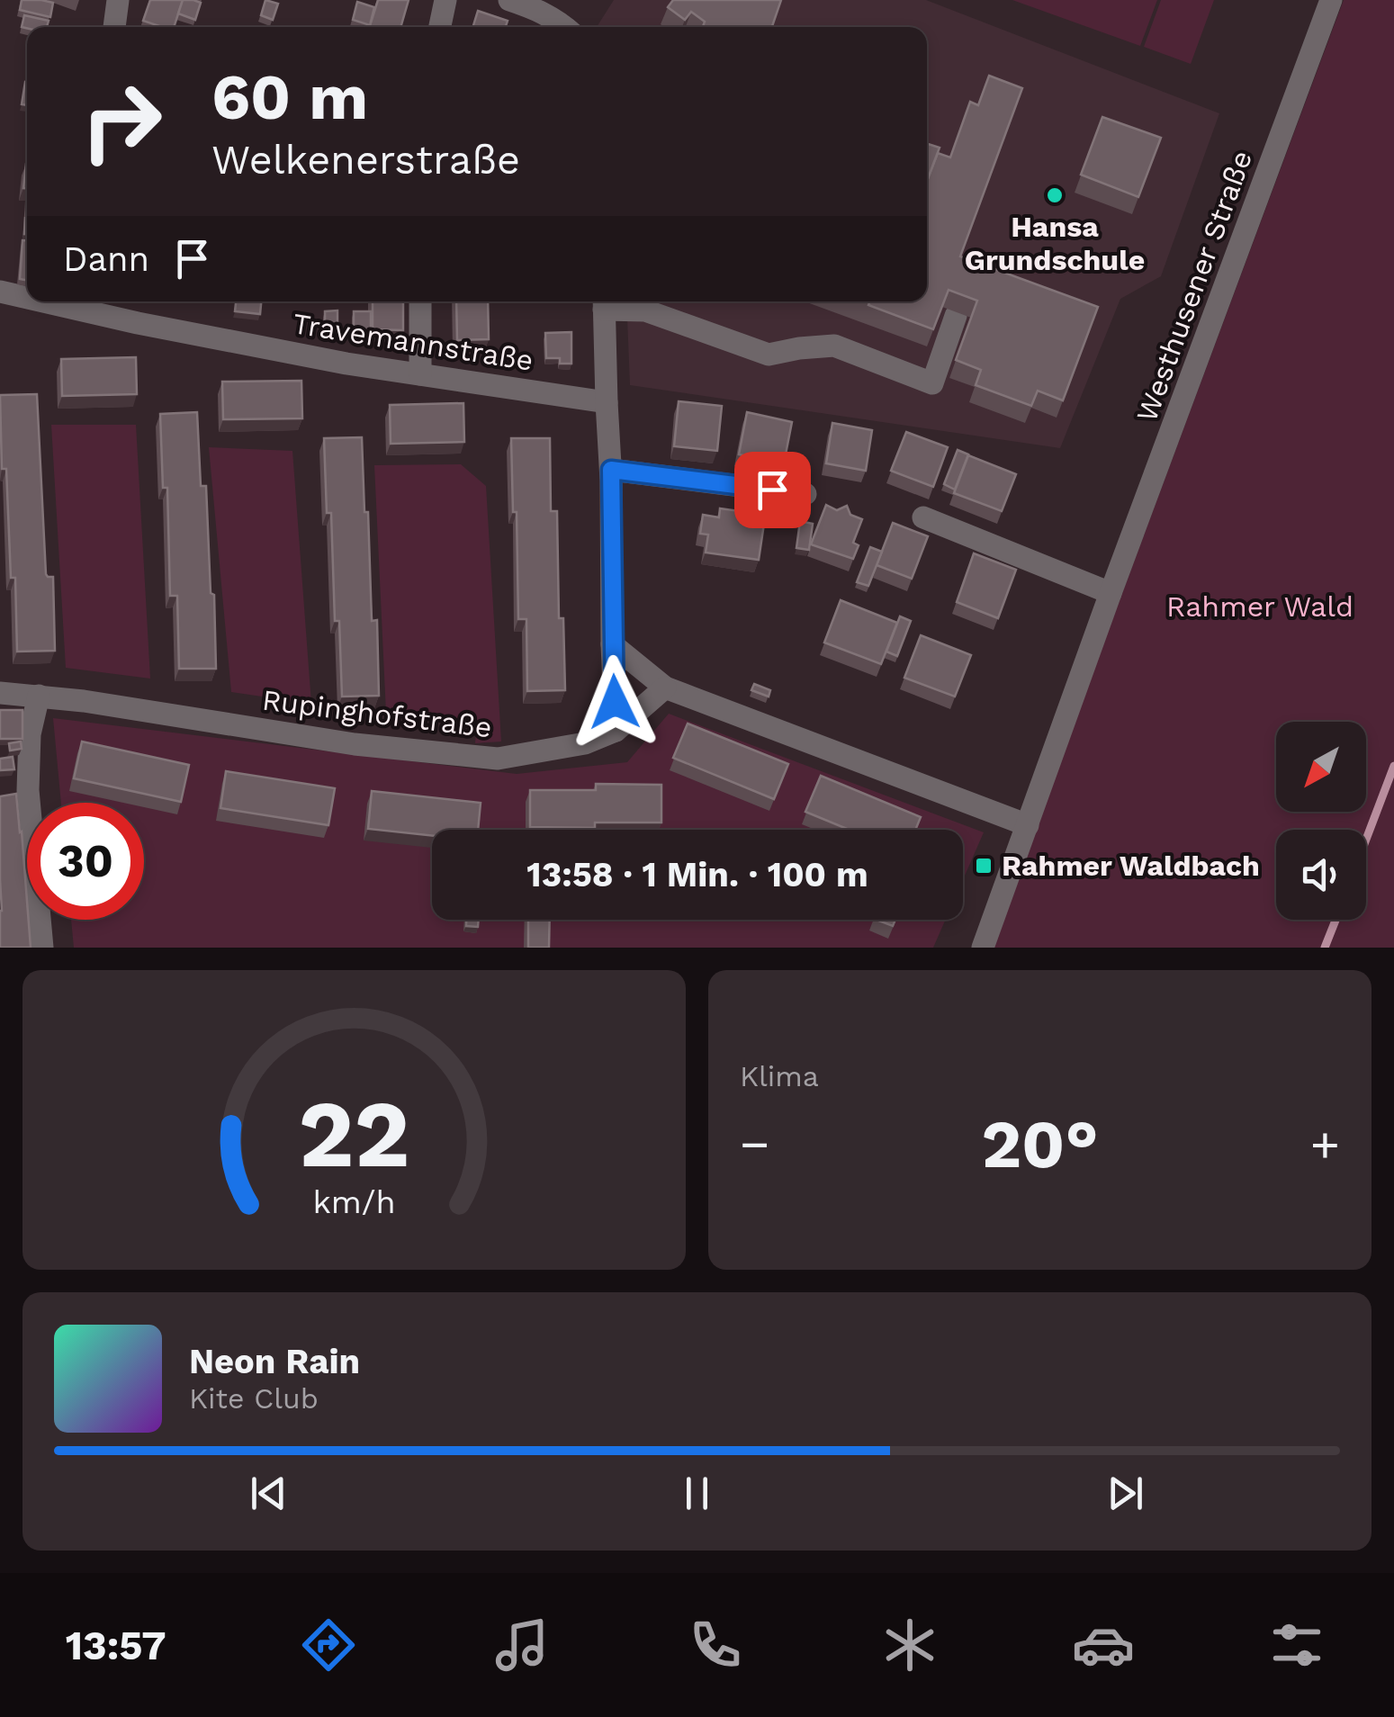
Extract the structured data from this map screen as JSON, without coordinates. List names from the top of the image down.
{
  "streets": {
    "street": ["Westhusener Straße", "Travemannstraße", "Rupinghofstraße"]
  },
  "parks": ["Rahmer Wald"],
  "places": {
    "other": ["Hansa Grundschule"],
    "transit": ["Rahmer Waldbach"]
  },
  "north": "bottom left",
  "page": {
    "turn": ["60 m", "Welkenerstraße"],
    "then": "Dann",
    "limit": "30",
    "trip": "13:58 · 1 Min. · 100 m",
    "tile": "Klima",
    "heat": ["−", "20°", "+"],
    "song": ["Neon Rain", "Kite Club"],
    "tabs": "13:57",
    "gauge": ["22", "km/h"]
  }
}
